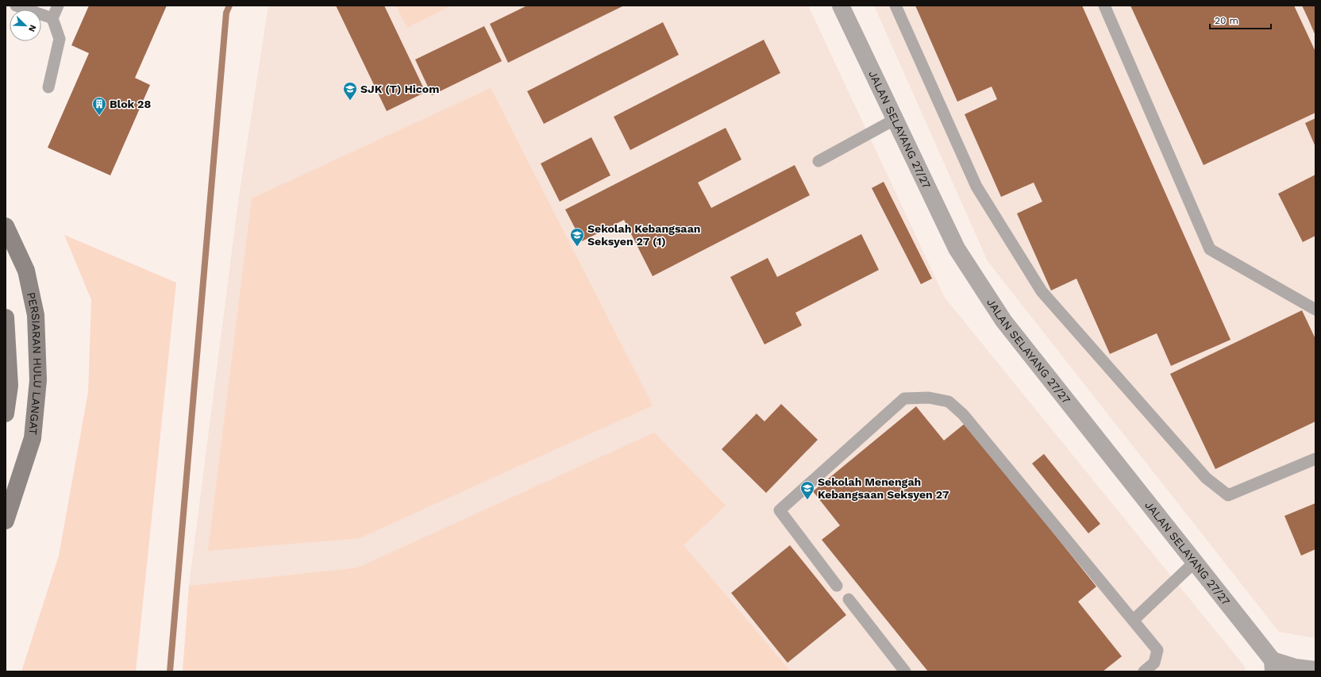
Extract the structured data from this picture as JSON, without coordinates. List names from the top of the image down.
{
  "streets": {
    "main road": ["PERSIARAN HULU LANGAT"],
    "street": ["JALAN SELAYANG 27/27"]
  },
  "places": {
    "school or university": ["SJK (T) Hicom", "Sekolah Kebangsaan Seksyen 27 (1)", "Sekolah Menengah Kebangsaan Seksyen 27"],
    "building": ["Blok 28"]
  },
  "scale_bar": "20 m",
  "north": "bottom right"
}
